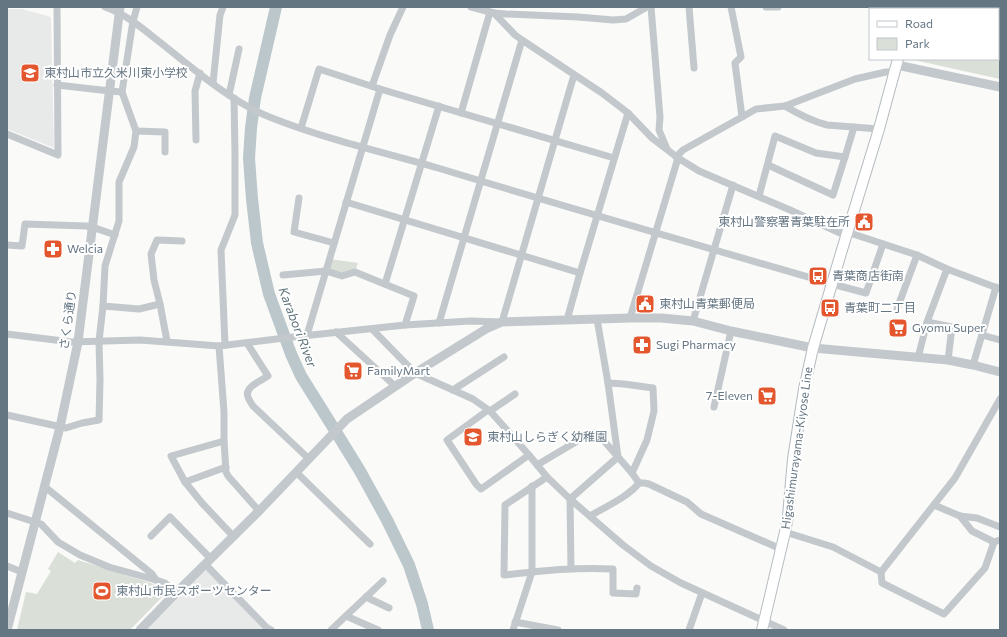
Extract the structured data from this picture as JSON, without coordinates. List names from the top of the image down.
{
  "streets": {
    "main road": ["Higashimurayama-Kiyose Line"],
    "street": ["さくら通り"]
  },
  "water": ["Karabori River"],
  "places": {
    "school or university": ["東村山市立久米川東小学校", "東村山しらぎく幼稚園"],
    "public building": ["東村山警察署青葉駐在所", "東村山青葉郵便局"],
    "pharmacy": ["Welcia", "Sugi Pharmacy"],
    "bus stop": ["青葉商店街南", "青葉町二丁目"],
    "supermarket": ["Gyomu Super", "FamilyMart", "7-Eleven"],
    "sports": ["東村山市民スポーツセンター"]
  },
  "legend": ["Road", "Park"]
}
